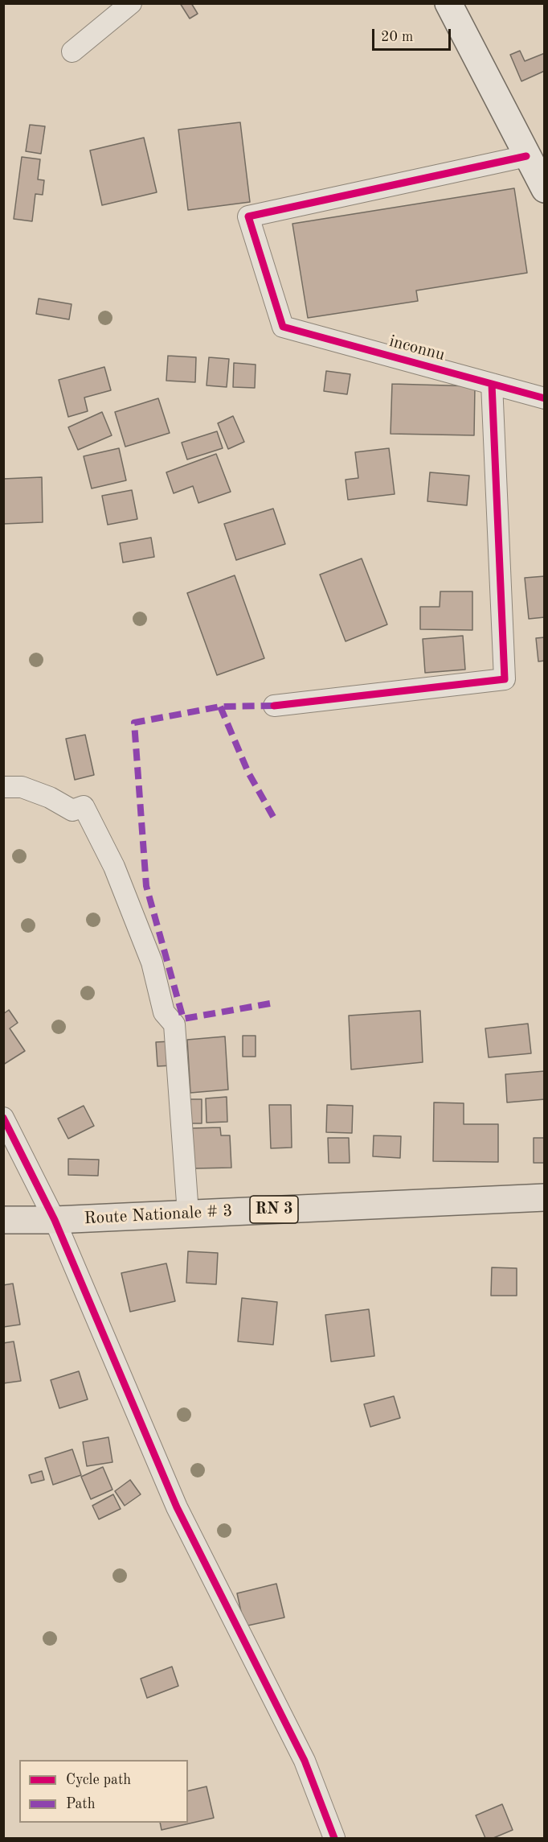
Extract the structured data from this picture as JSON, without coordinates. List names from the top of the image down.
{
  "streets": {
    "main road": ["RN 3", "Route Nationale # 3"],
    "street": ["inconnu"]
  },
  "legend": ["Cycle path", "Path"],
  "scale_bar": "20 m"
}
